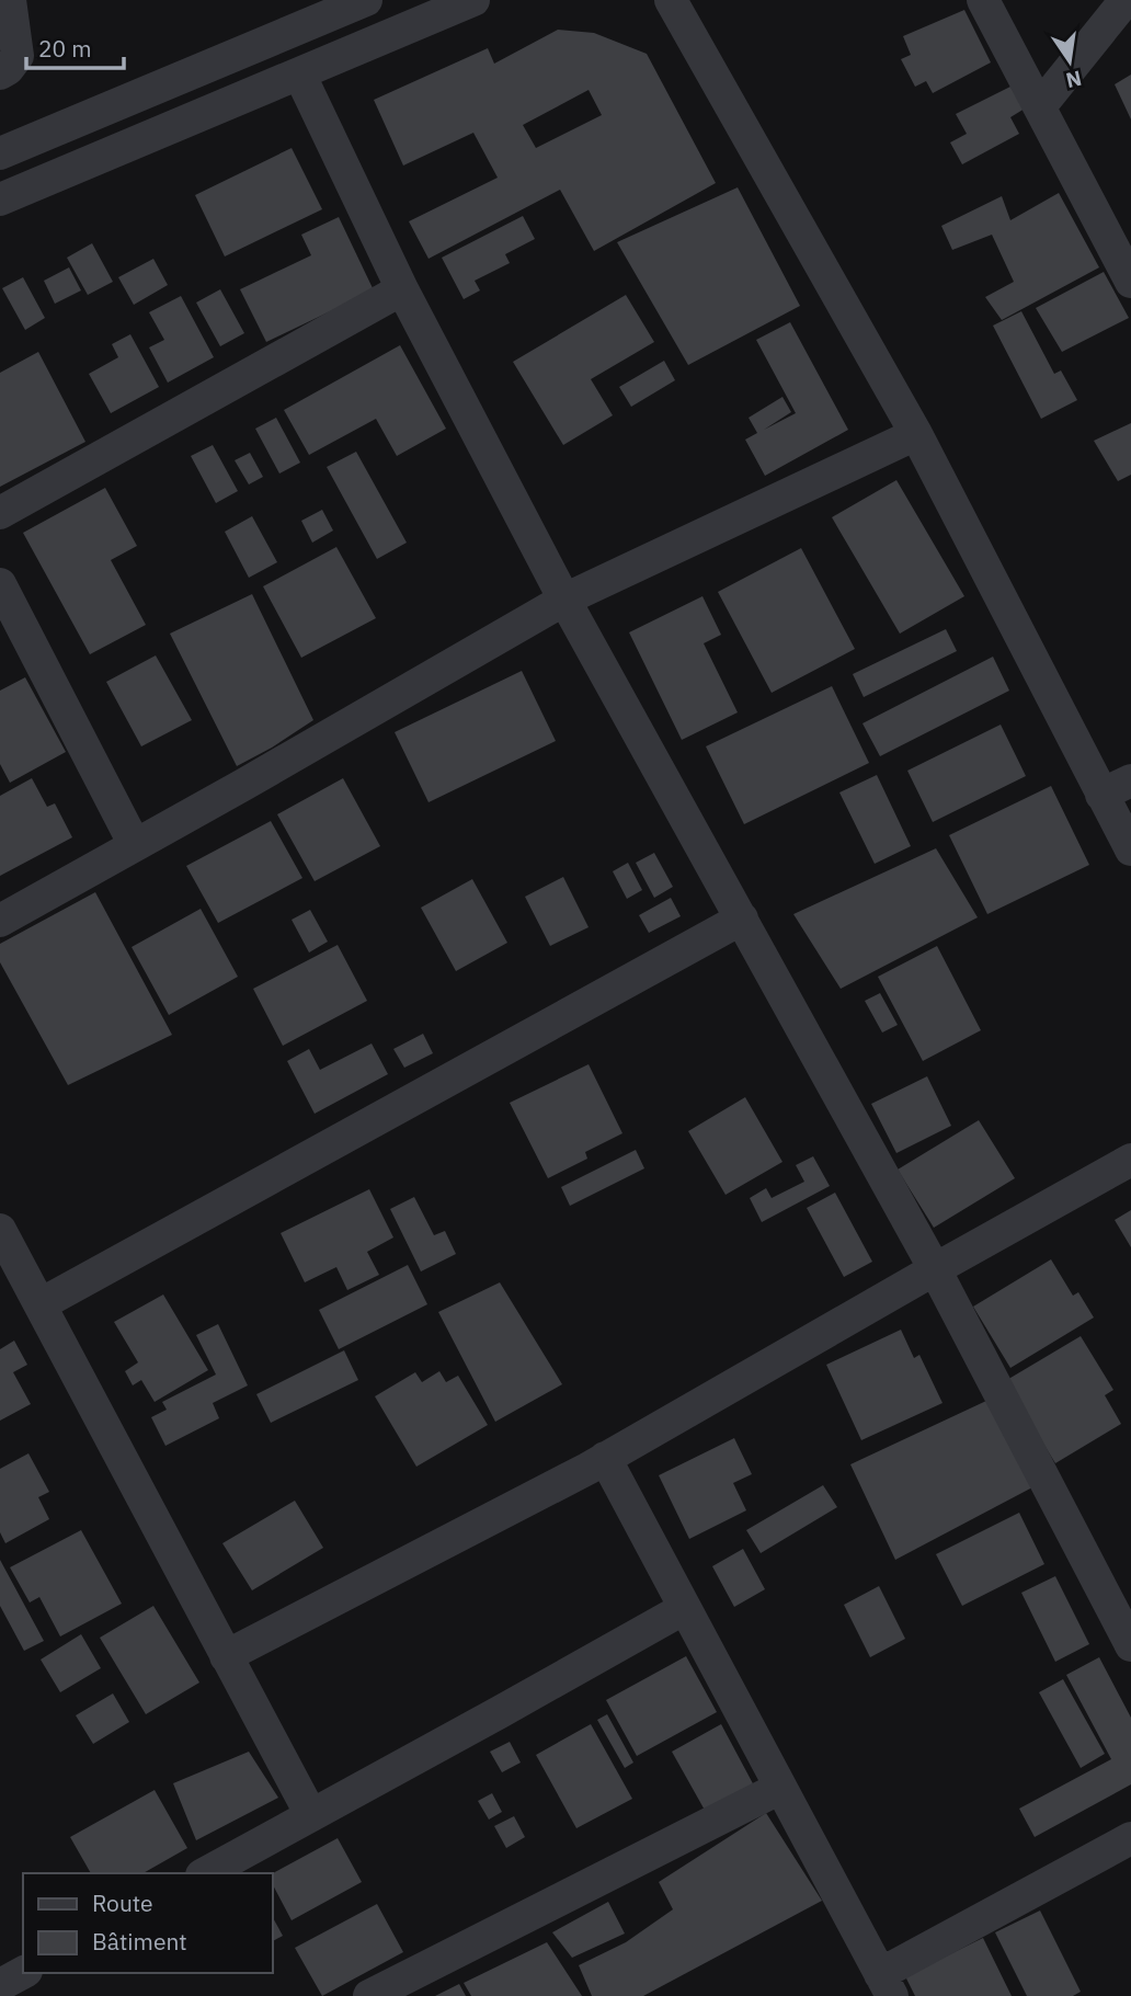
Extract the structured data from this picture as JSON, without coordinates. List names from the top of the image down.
{
  "legend": ["Route", "Bâtiment"],
  "scale_bar": "20 m",
  "north": "bottom"
}
